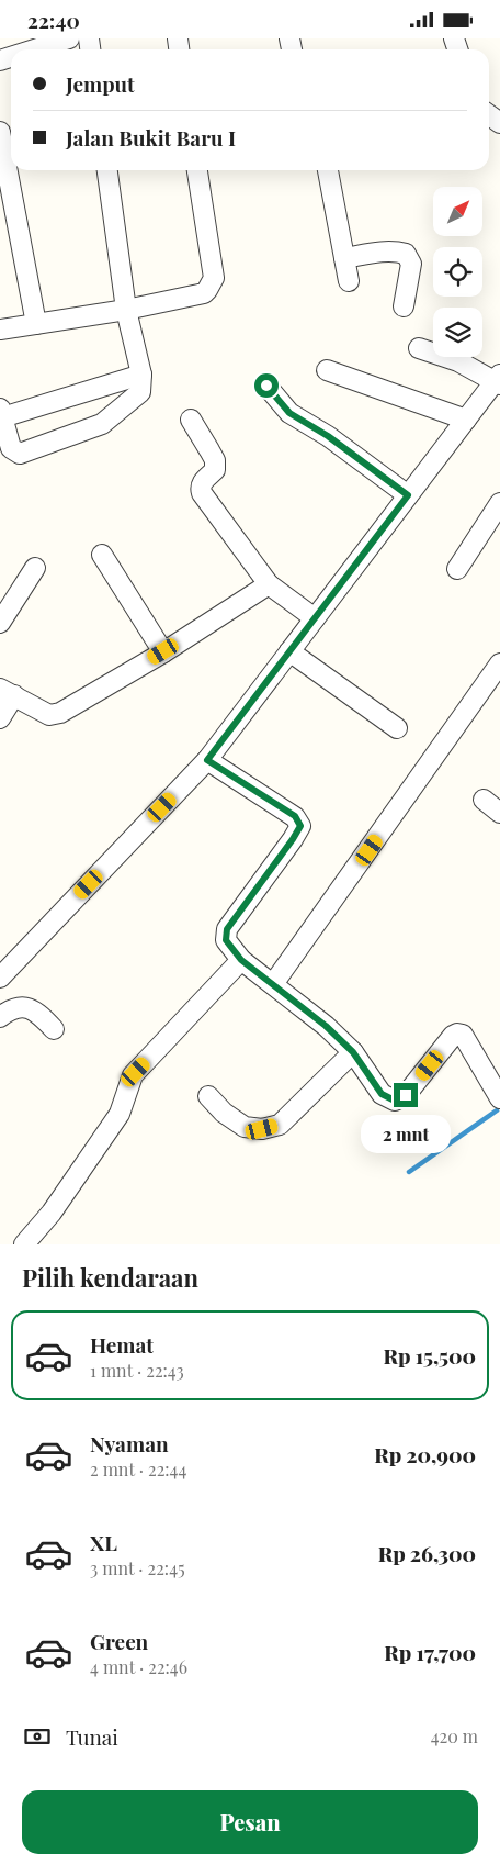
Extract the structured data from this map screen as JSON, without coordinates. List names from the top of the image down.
{
  "north": "top right",
  "page": {
    "status": "22:40",
    "banner": ["Jemput", "Jalan Bukit Baru I"],
    "bubble": "2 mnt",
    "heading": "Pilih kendaraan",
    "list": [
      {
        "name": "Hemat",
        "note": "1 mnt · 22:43",
        "value": "Rp 15,500"
      },
      {
        "name": "Nyaman",
        "note": "2 mnt · 22:44",
        "value": "Rp 20,900"
      },
      {
        "name": "XL",
        "note": "3 mnt · 22:45",
        "value": "Rp 26,300"
      },
      {
        "name": "Green",
        "note": "4 mnt · 22:46",
        "value": "Rp 17,700"
      }
    ],
    "pay": ["Tunai", "420 m"],
    "buttons": "Pesan"
  }
}
